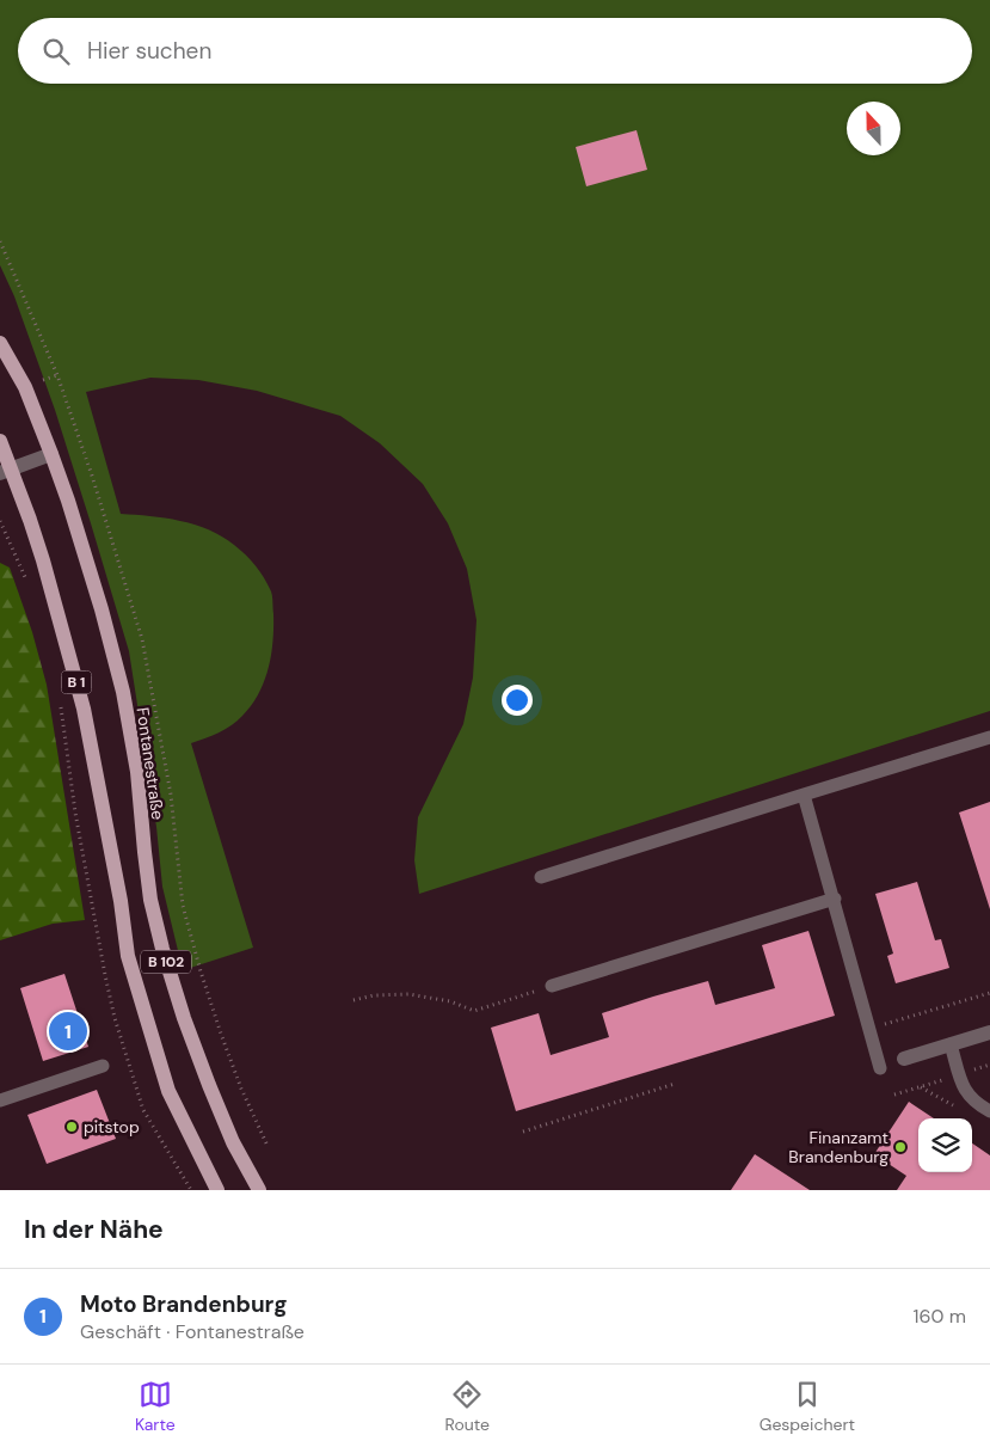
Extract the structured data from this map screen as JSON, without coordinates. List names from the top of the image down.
{
  "streets": {
    "main road": ["B 1", "Fontanestraße", "B 102"]
  },
  "places": ["pitstop", "Finanzamt Brandenburg"],
  "north": "top",
  "page": {
    "search": "Hier suchen",
    "pins": "1",
    "heading": "In der Nähe",
    "list": [
      {
        "mark": "1",
        "name": "Moto Brandenburg",
        "note": "Geschäft · Fontanestraße",
        "value": "160 m"
      }
    ],
    "nav": ["Karte", "Route", "Gespeichert"]
  }
}
